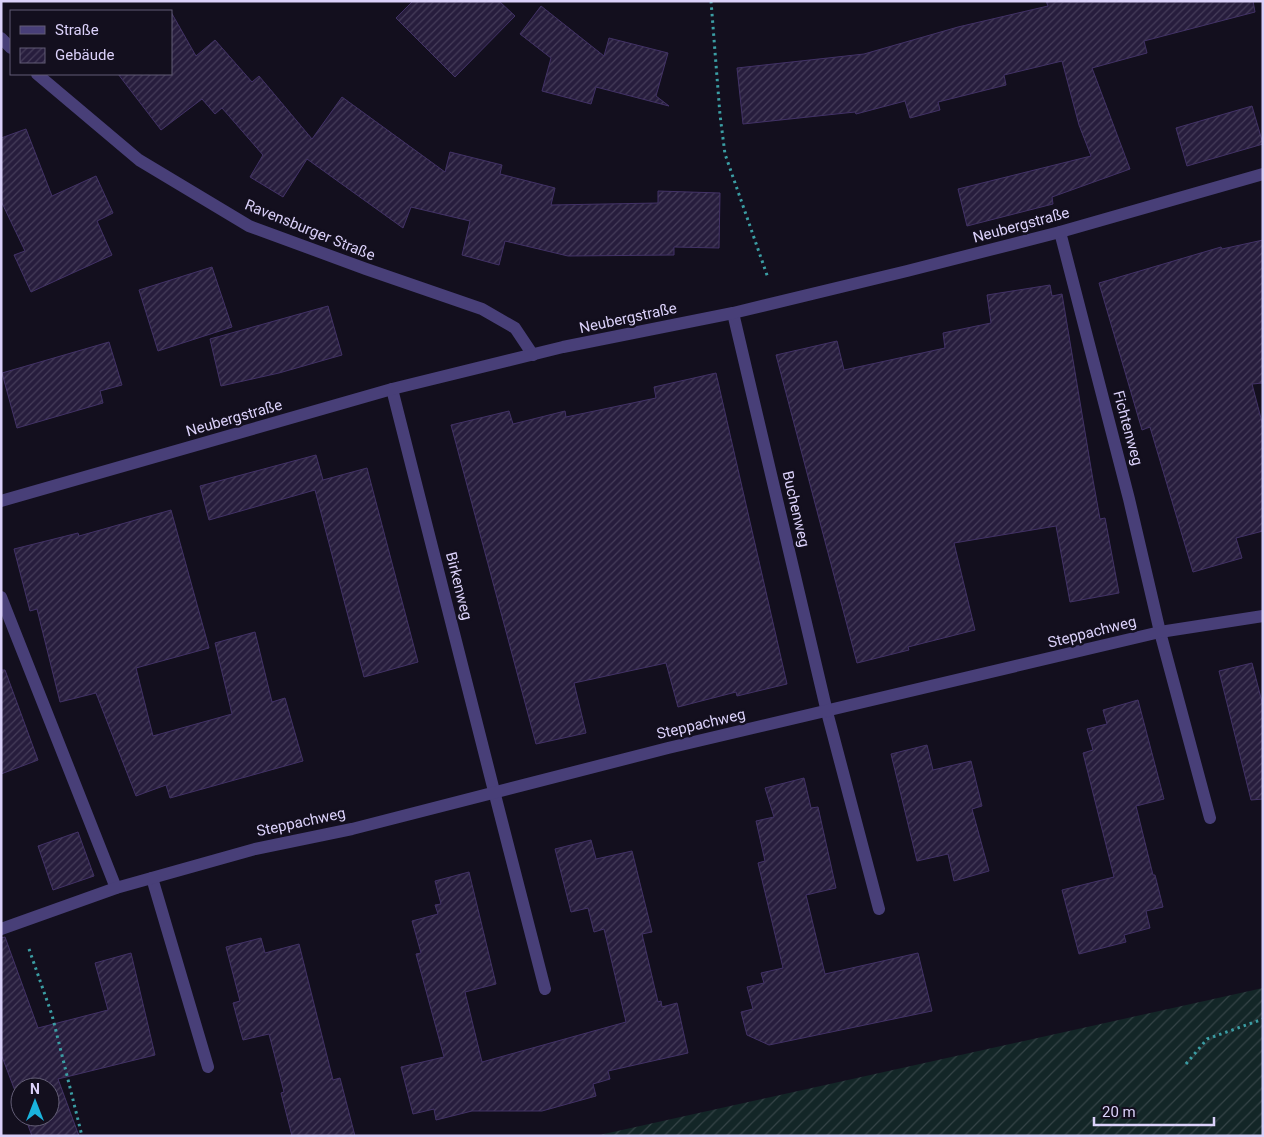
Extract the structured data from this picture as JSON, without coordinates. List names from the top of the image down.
{
  "streets": {
    "street": [
      "Neubergstraße",
      "Ravensburger Straße",
      "Fichtenweg",
      "Buchenweg",
      "Birkenweg",
      "Steppachweg"
    ]
  },
  "crossings": [
    ["Neubergstraße", "Ravensburger Straße"],
    ["Neubergstraße", "Fichtenweg"],
    ["Neubergstraße", "Buchenweg"],
    ["Neubergstraße", "Birkenweg"],
    ["Fichtenweg", "Steppachweg"],
    ["Buchenweg", "Steppachweg"],
    ["Birkenweg", "Steppachweg"]
  ],
  "legend": ["Straße", "Gebäude"],
  "scale_bar": "20 m",
  "north": "top"
}
